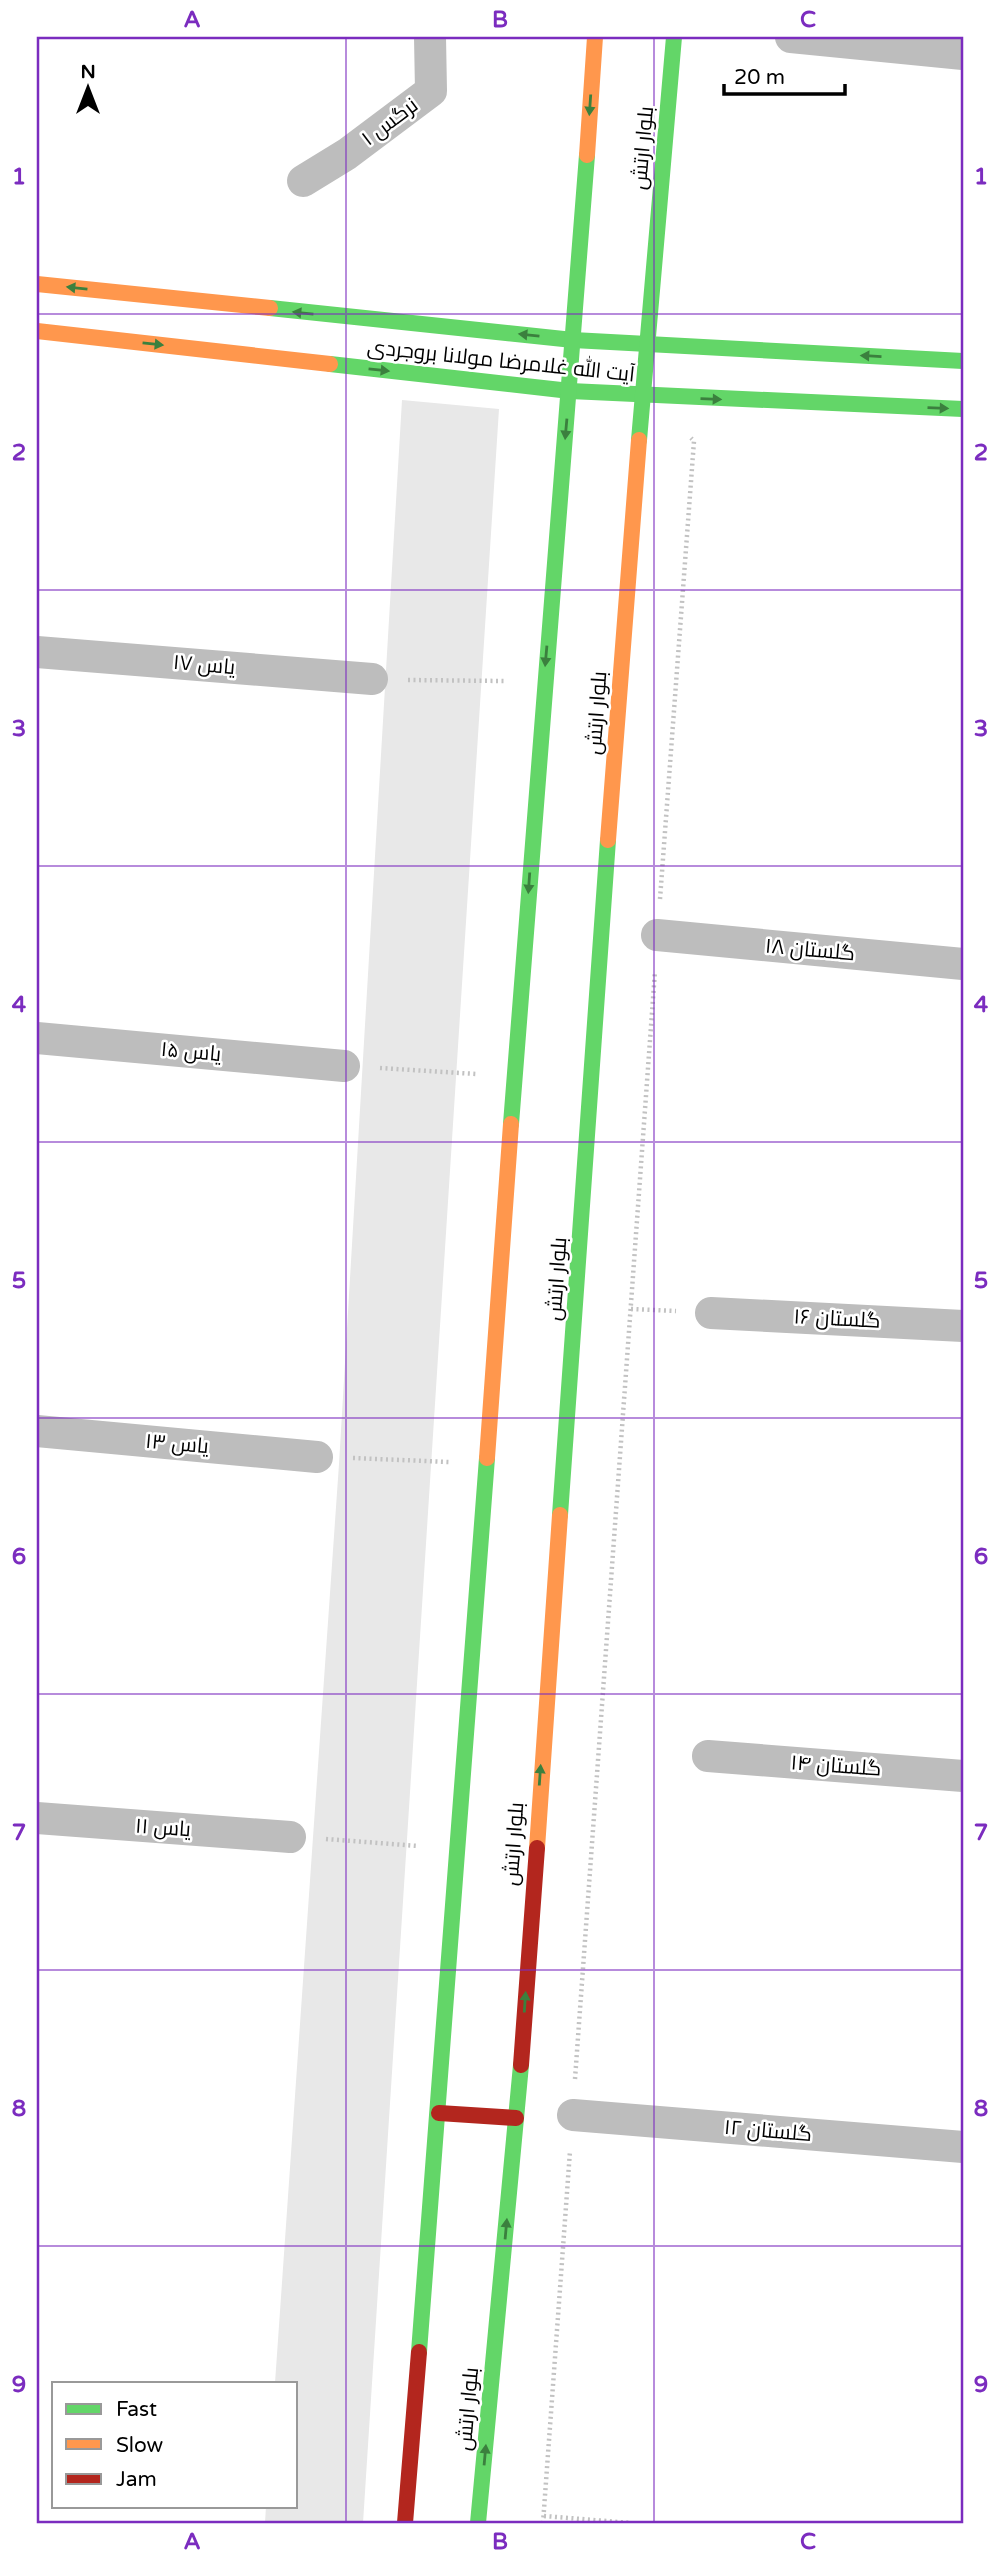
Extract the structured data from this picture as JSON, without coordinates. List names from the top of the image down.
{
  "streets": {
    "main road": ["بلوار ارتش", "آیت الله غلامرضا مولانا بروجردی"],
    "street": [
      "نرگس ۱",
      "یاس ۱۷",
      "گلستان ۱۸",
      "یاس ۱۵",
      "گلستان ۱۶",
      "یاس ۱۳",
      "گلستان ۱۴",
      "یاس ۱۱",
      "گلستان ۱۲"
    ]
  },
  "crossings": [
    ["بلوار ارتش", "آیت الله غلامرضا مولانا بروجردی"]
  ],
  "legend": ["Fast", "Slow", "Jam"],
  "scale_bar": "20 m",
  "north": "top",
  "grid": {
    "columns": ["A", "B", "C"],
    "rows": [
      "1",
      "2",
      "3",
      "4",
      "5",
      "6",
      "7",
      "8",
      "9"
    ]
  }
}
